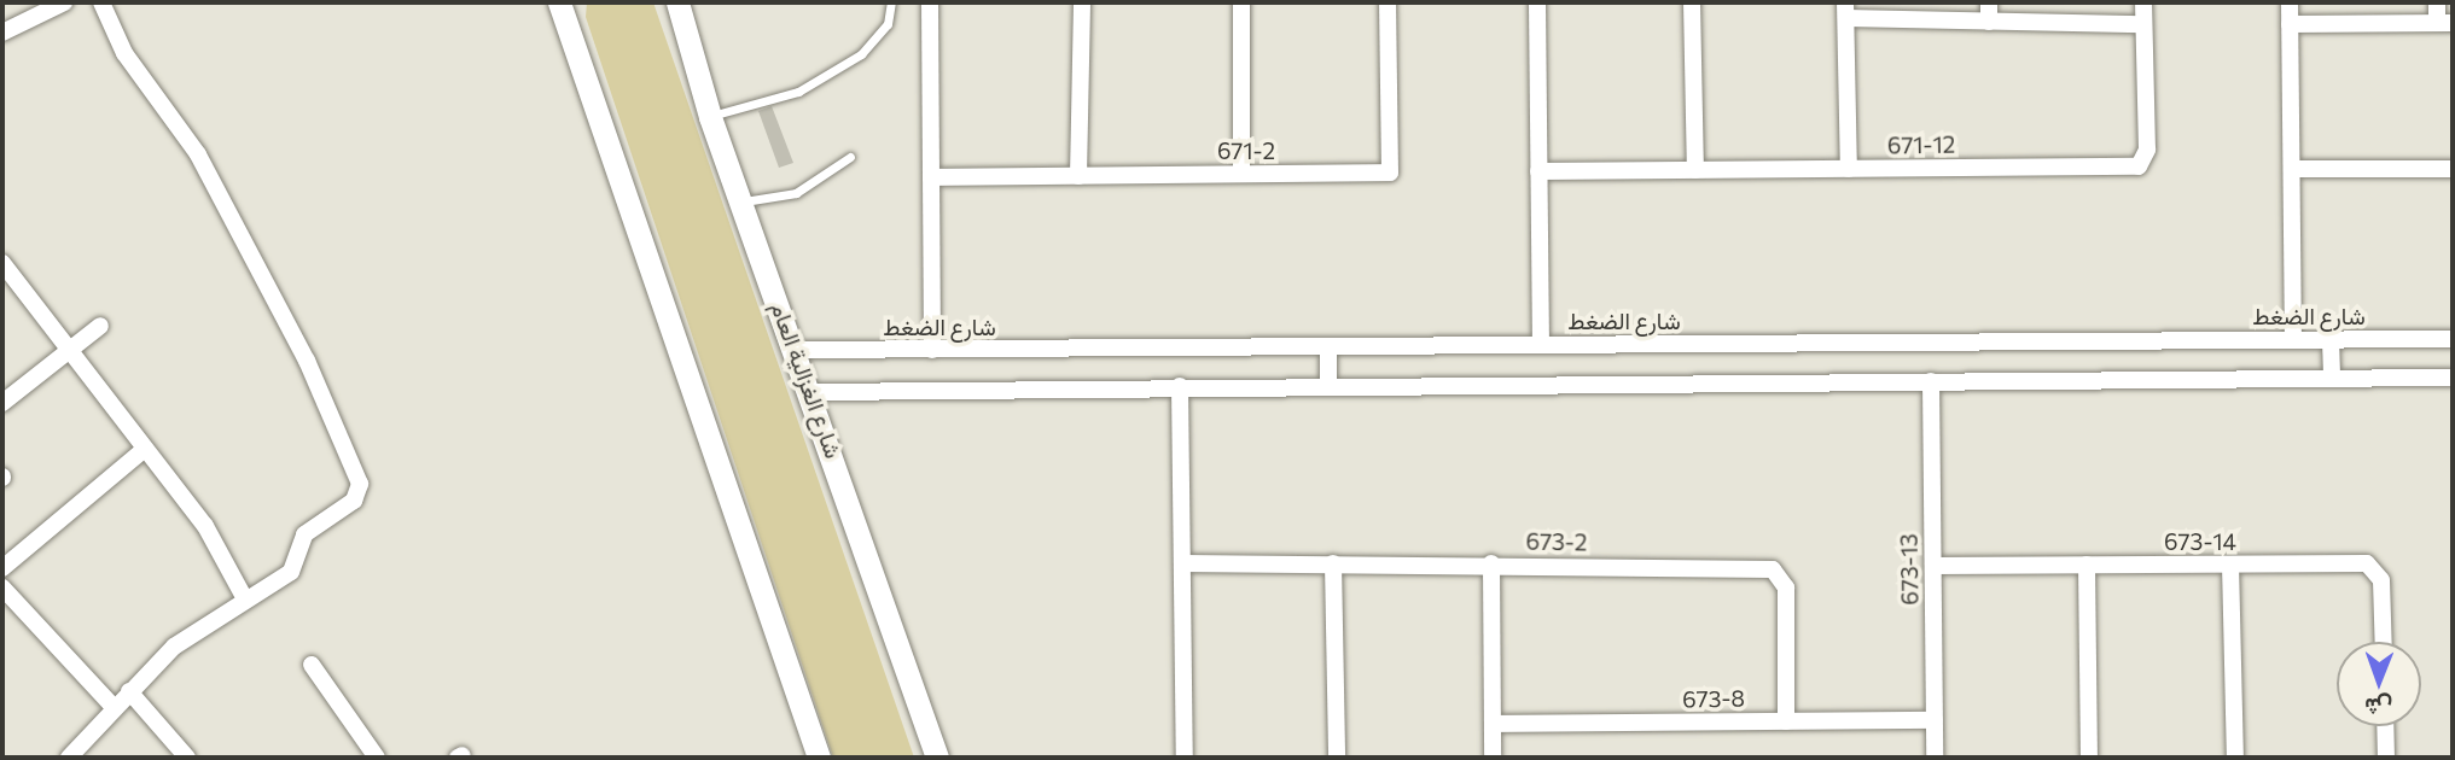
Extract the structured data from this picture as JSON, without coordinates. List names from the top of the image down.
{
  "streets": {
    "main road": ["شارع الغزالية العام"],
    "street": [
      "671-12",
      "671-2",
      "شارع الضغط",
      "673-2",
      "673-14",
      "673-13",
      "673-8"
    ]
  },
  "crossings": [
    ["شارع الضغط", "شارع الغزالية العام"],
    ["673-2", "673-8"],
    ["673-14", "673-13"],
    ["673-13", "673-8"]
  ],
  "north": "bottom"
}
